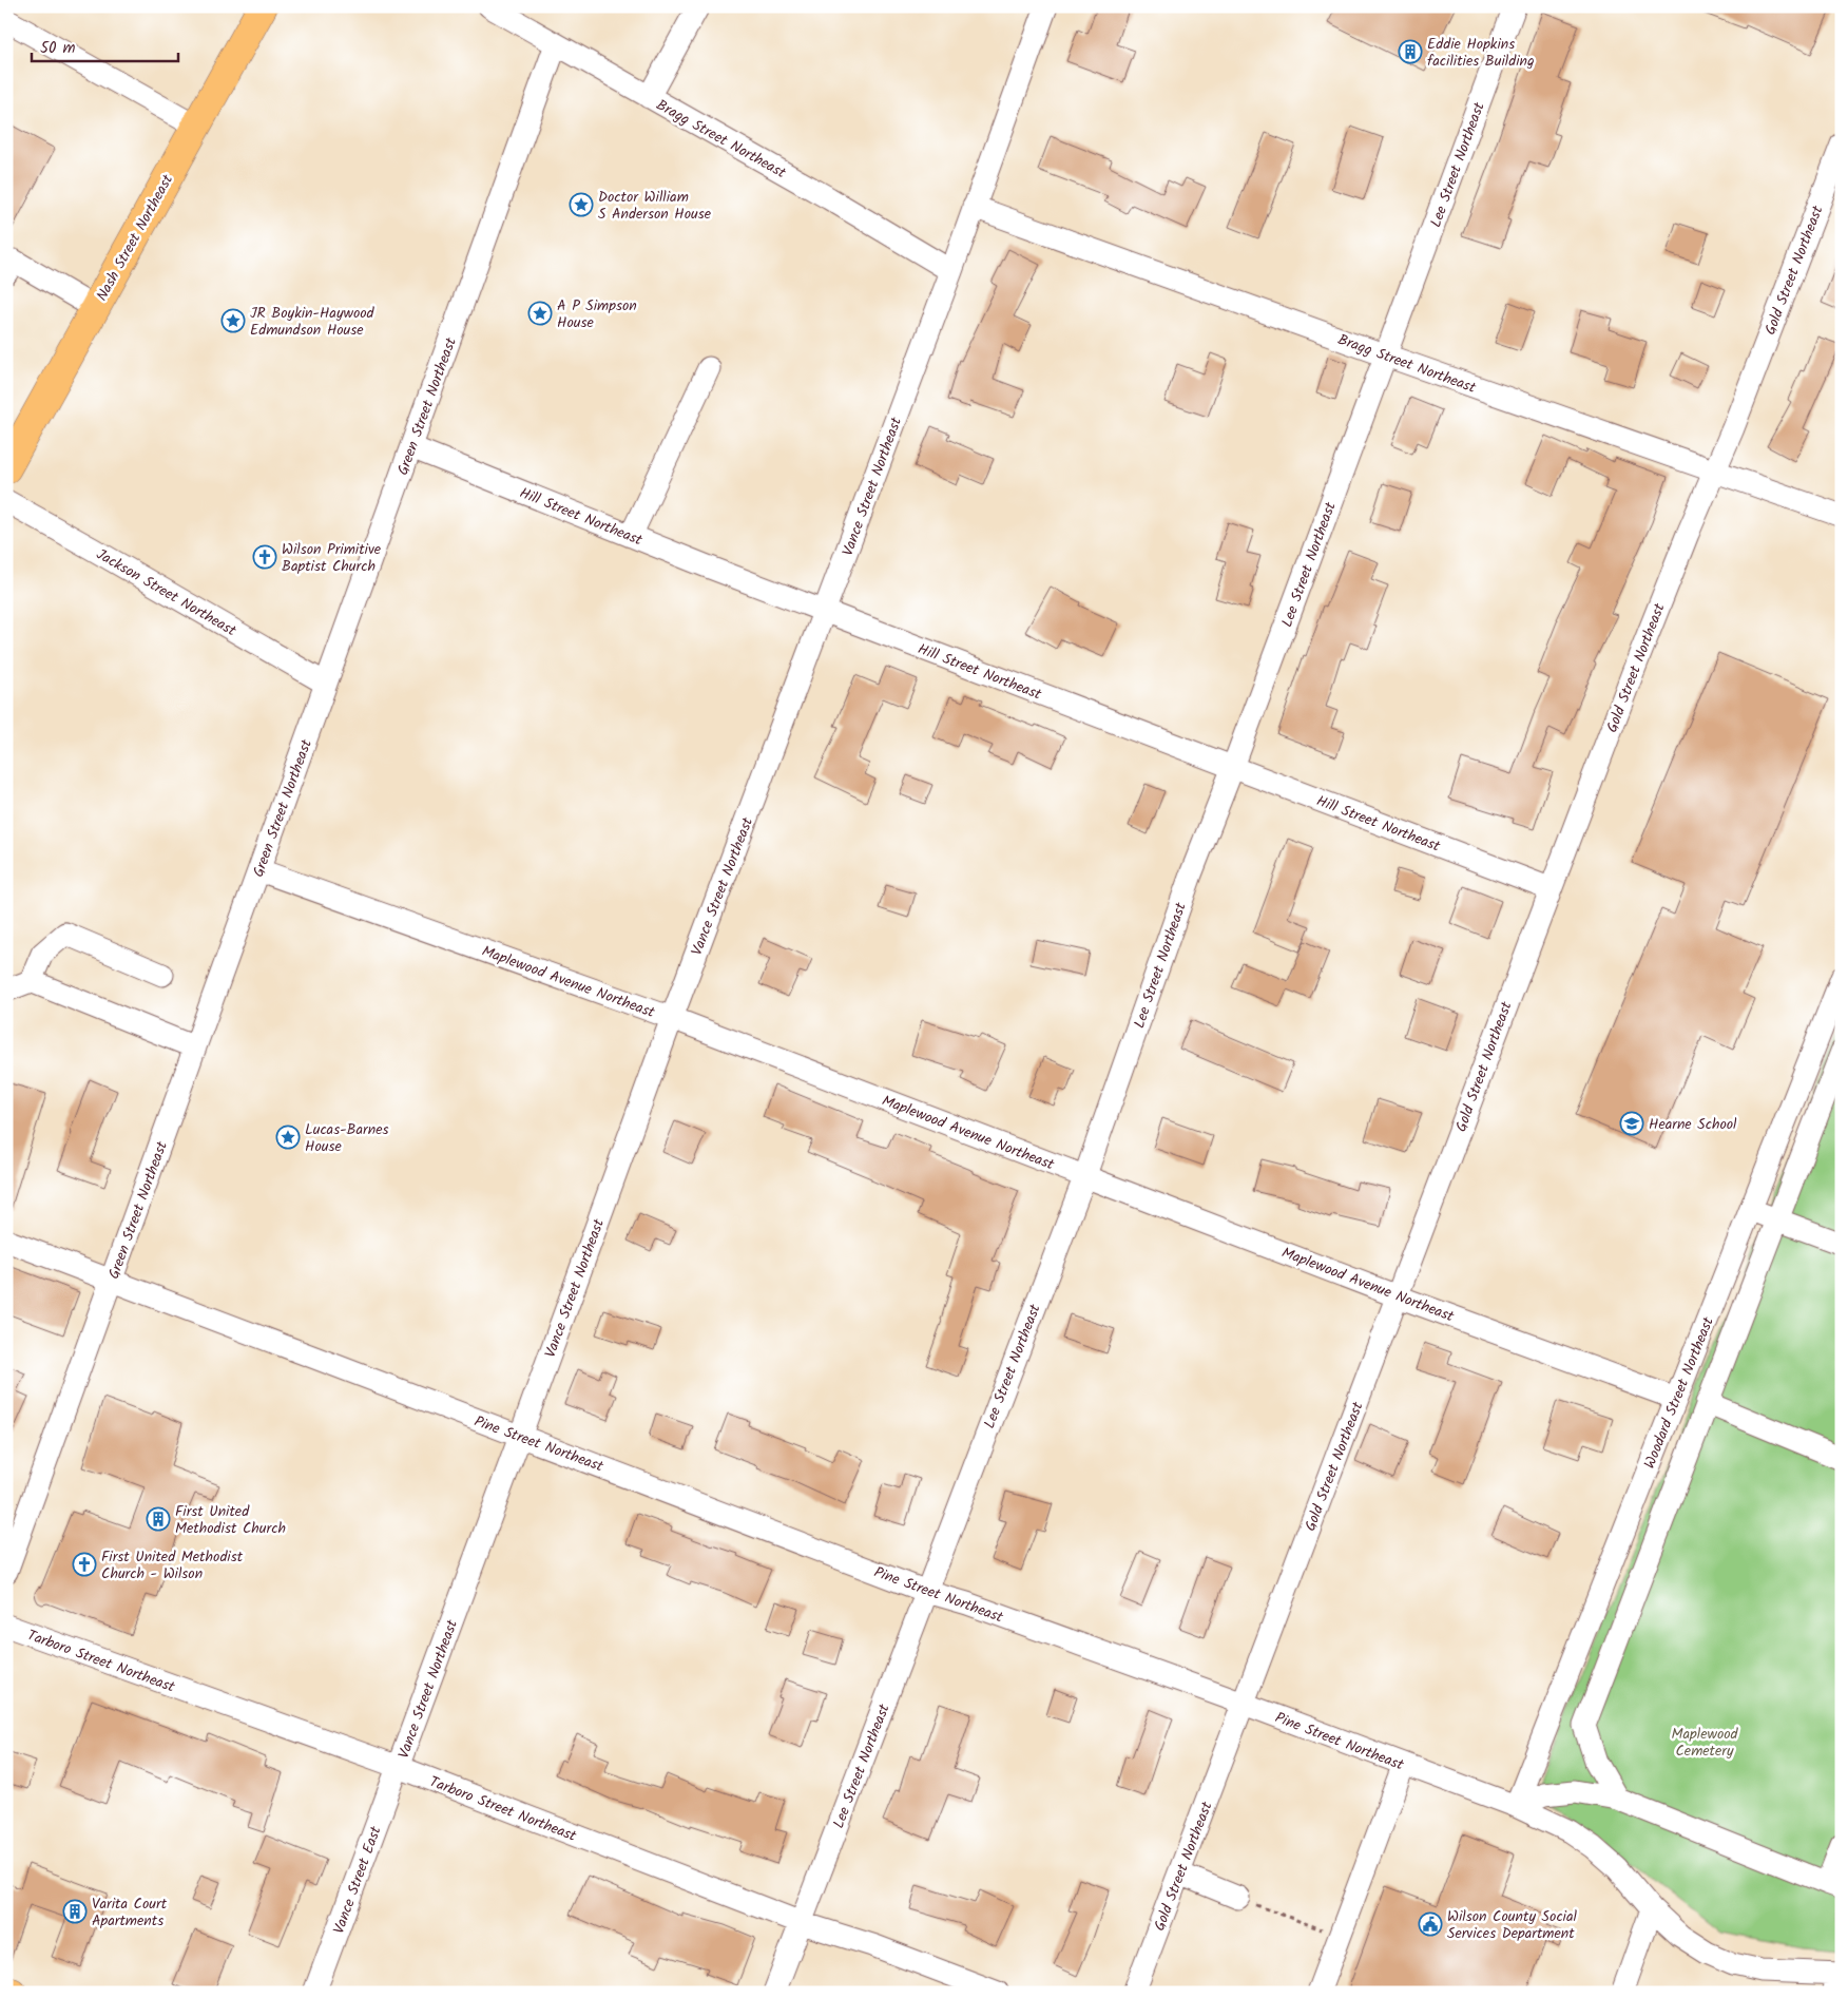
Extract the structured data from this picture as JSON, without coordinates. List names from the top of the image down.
{
  "streets": {
    "main road": ["Nash Street Northeast"],
    "street": [
      "Bragg Street Northeast",
      "Lee Street Northeast",
      "Gold Street Northeast",
      "Green Street Northeast",
      "Vance Street Northeast",
      "Hill Street Northeast",
      "Jackson Street Northeast",
      "Maplewood Avenue Northeast",
      "Woodard Street Northeast",
      "Pine Street Northeast",
      "Tarboro Street Northeast",
      "Vance Street East"
    ]
  },
  "crossings": [
    ["Bragg Street Northeast", "Lee Street Northeast"],
    ["Bragg Street Northeast", "Gold Street Northeast"],
    ["Bragg Street Northeast", "Green Street Northeast"],
    ["Bragg Street Northeast", "Vance Street Northeast"],
    ["Lee Street Northeast", "Hill Street Northeast"],
    ["Lee Street Northeast", "Maplewood Avenue Northeast"],
    ["Lee Street Northeast", "Pine Street Northeast"],
    ["Lee Street Northeast", "Tarboro Street Northeast"],
    ["Gold Street Northeast", "Hill Street Northeast"],
    ["Gold Street Northeast", "Maplewood Avenue Northeast"],
    ["Gold Street Northeast", "Pine Street Northeast"],
    ["Green Street Northeast", "Hill Street Northeast"],
    ["Green Street Northeast", "Jackson Street Northeast"],
    ["Green Street Northeast", "Maplewood Avenue Northeast"],
    ["Green Street Northeast", "Pine Street Northeast"],
    ["Vance Street Northeast", "Hill Street Northeast"],
    ["Vance Street Northeast", "Maplewood Avenue Northeast"],
    ["Vance Street Northeast", "Pine Street Northeast"],
    ["Vance Street Northeast", "Tarboro Street Northeast"],
    ["Vance Street Northeast", "Vance Street East"],
    ["Maplewood Avenue Northeast", "Woodard Street Northeast"],
    ["Woodard Street Northeast", "Pine Street Northeast"],
    ["Tarboro Street Northeast", "Vance Street East"]
  ],
  "parks": ["Maplewood Cemetery"],
  "places": {
    "building": ["Eddie Hopkins facilities Building", "First United Methodist Church", "Varita Court Apartments"],
    "place": [
      "Doctor William S Anderson House",
      "A P Simpson House",
      "JR Boykin-Haywood Edmundson House",
      "Lucas-Barnes House"
    ],
    "church": ["Wilson Primitive Baptist Church", "First United Methodist Church - Wilson"],
    "school or university": ["Hearne School"],
    "public building": ["Wilson County Social Services Department"]
  },
  "scale_bar": "50 m"
}
